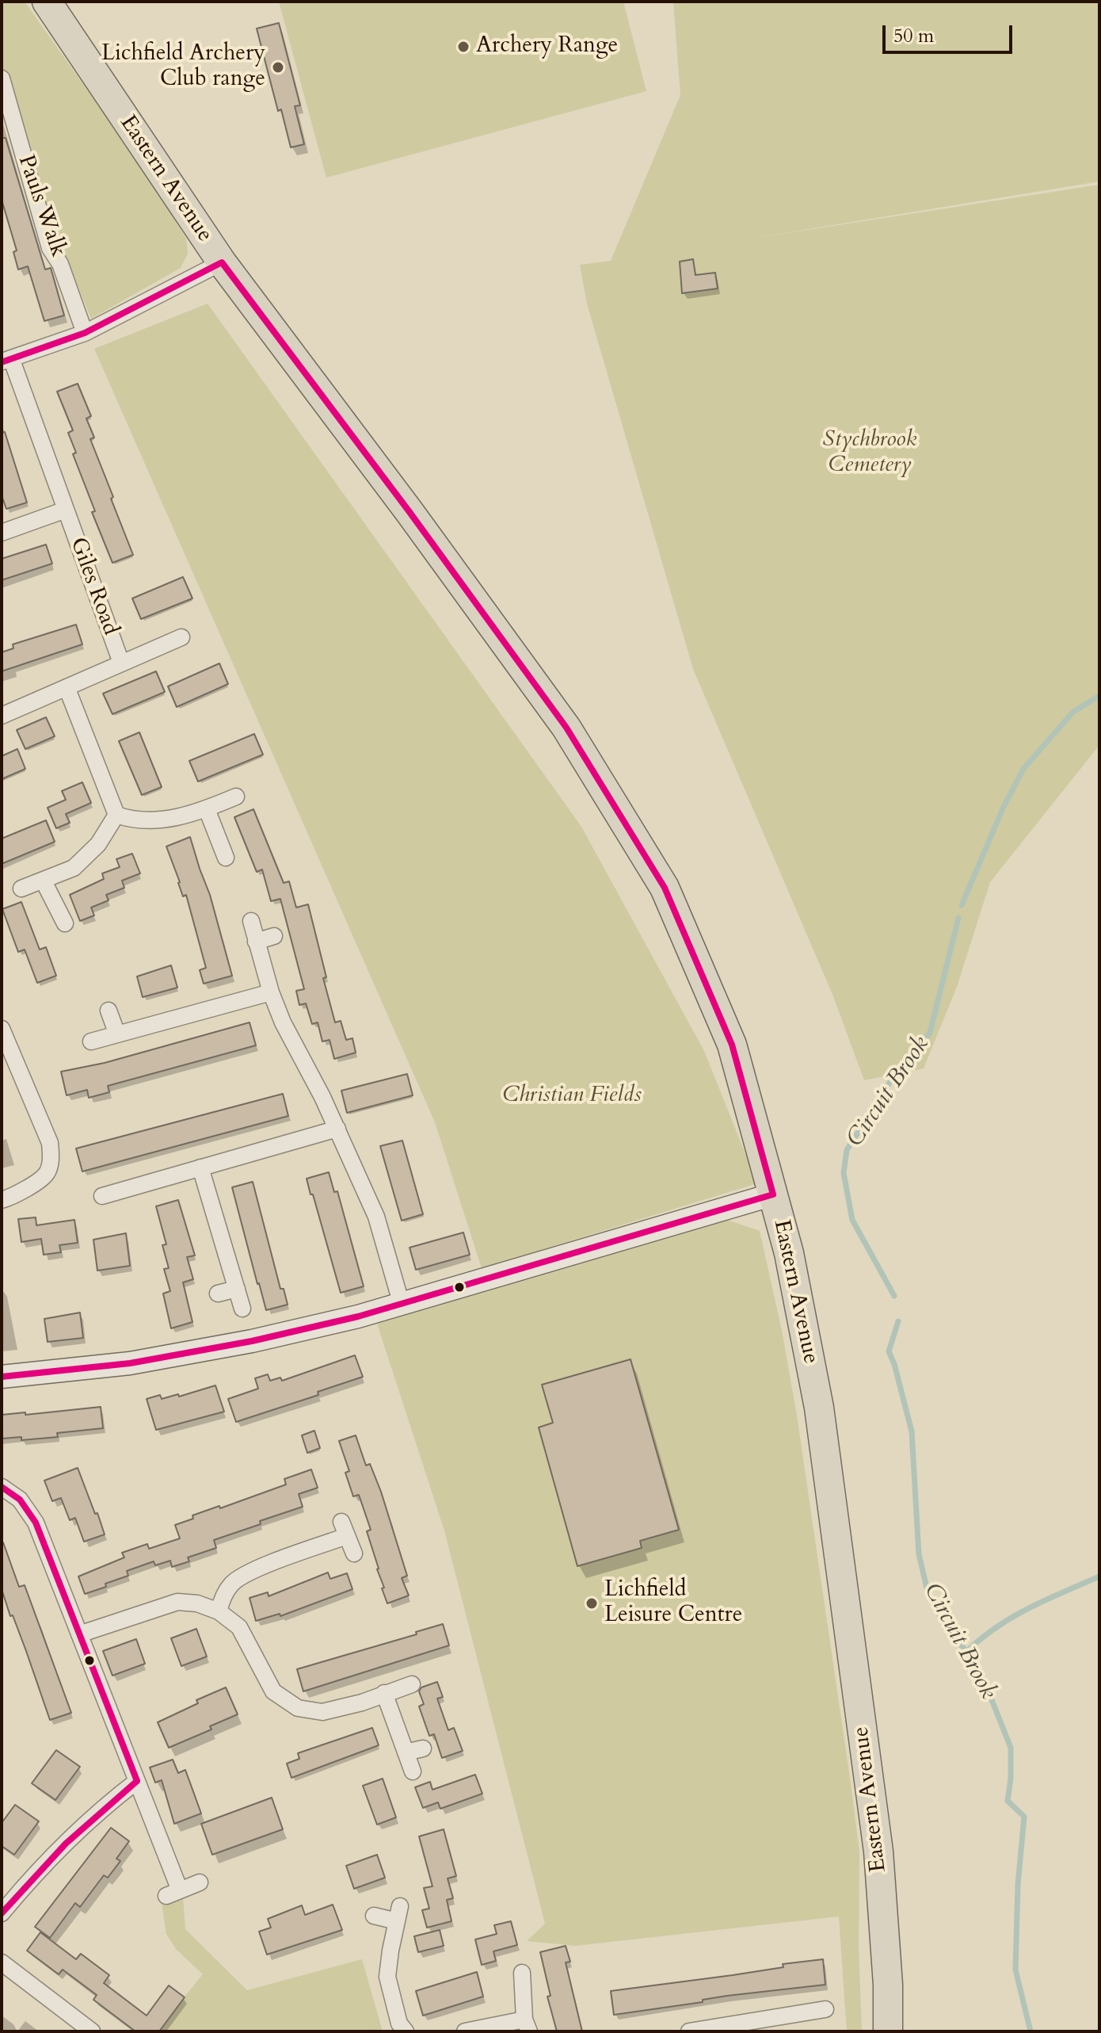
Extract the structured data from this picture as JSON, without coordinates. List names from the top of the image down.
{
  "streets": {
    "highway": ["Eastern Avenue"],
    "street": ["Pauls Walk", "Giles Road"]
  },
  "water": ["Circuit Brook"],
  "parks": ["Stychbrook Cemetery", "Christian Fields"],
  "places": ["Archery Range", "Lichfield Archery Club range", "Lichfield Leisure Centre"],
  "scale_bar": "50 m"
}
